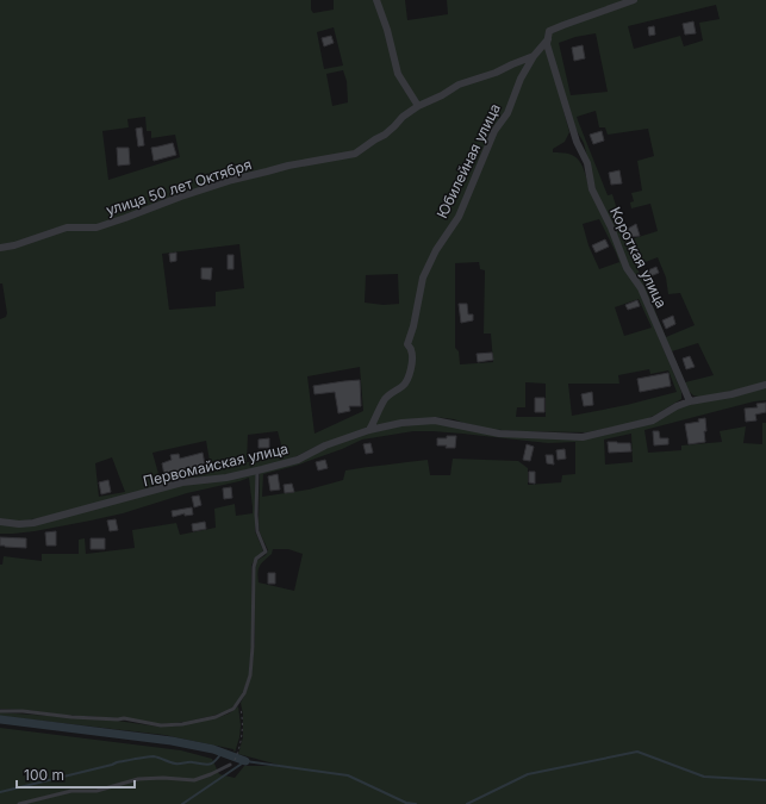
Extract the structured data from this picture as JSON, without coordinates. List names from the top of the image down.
{
  "streets": {
    "street": [
      "Юбилейная улица",
      "улица 50 лет Октября",
      "Короткая улица",
      "Первомайская улица"
    ]
  },
  "crossings": [
    ["Юбилейная улица", "улица 50 лет Октября"],
    ["Юбилейная улица", "Первомайская улица"],
    ["улица 50 лет Октября", "Короткая улица"],
    ["Короткая улица", "Первомайская улица"]
  ],
  "scale_bar": "100 m"
}
